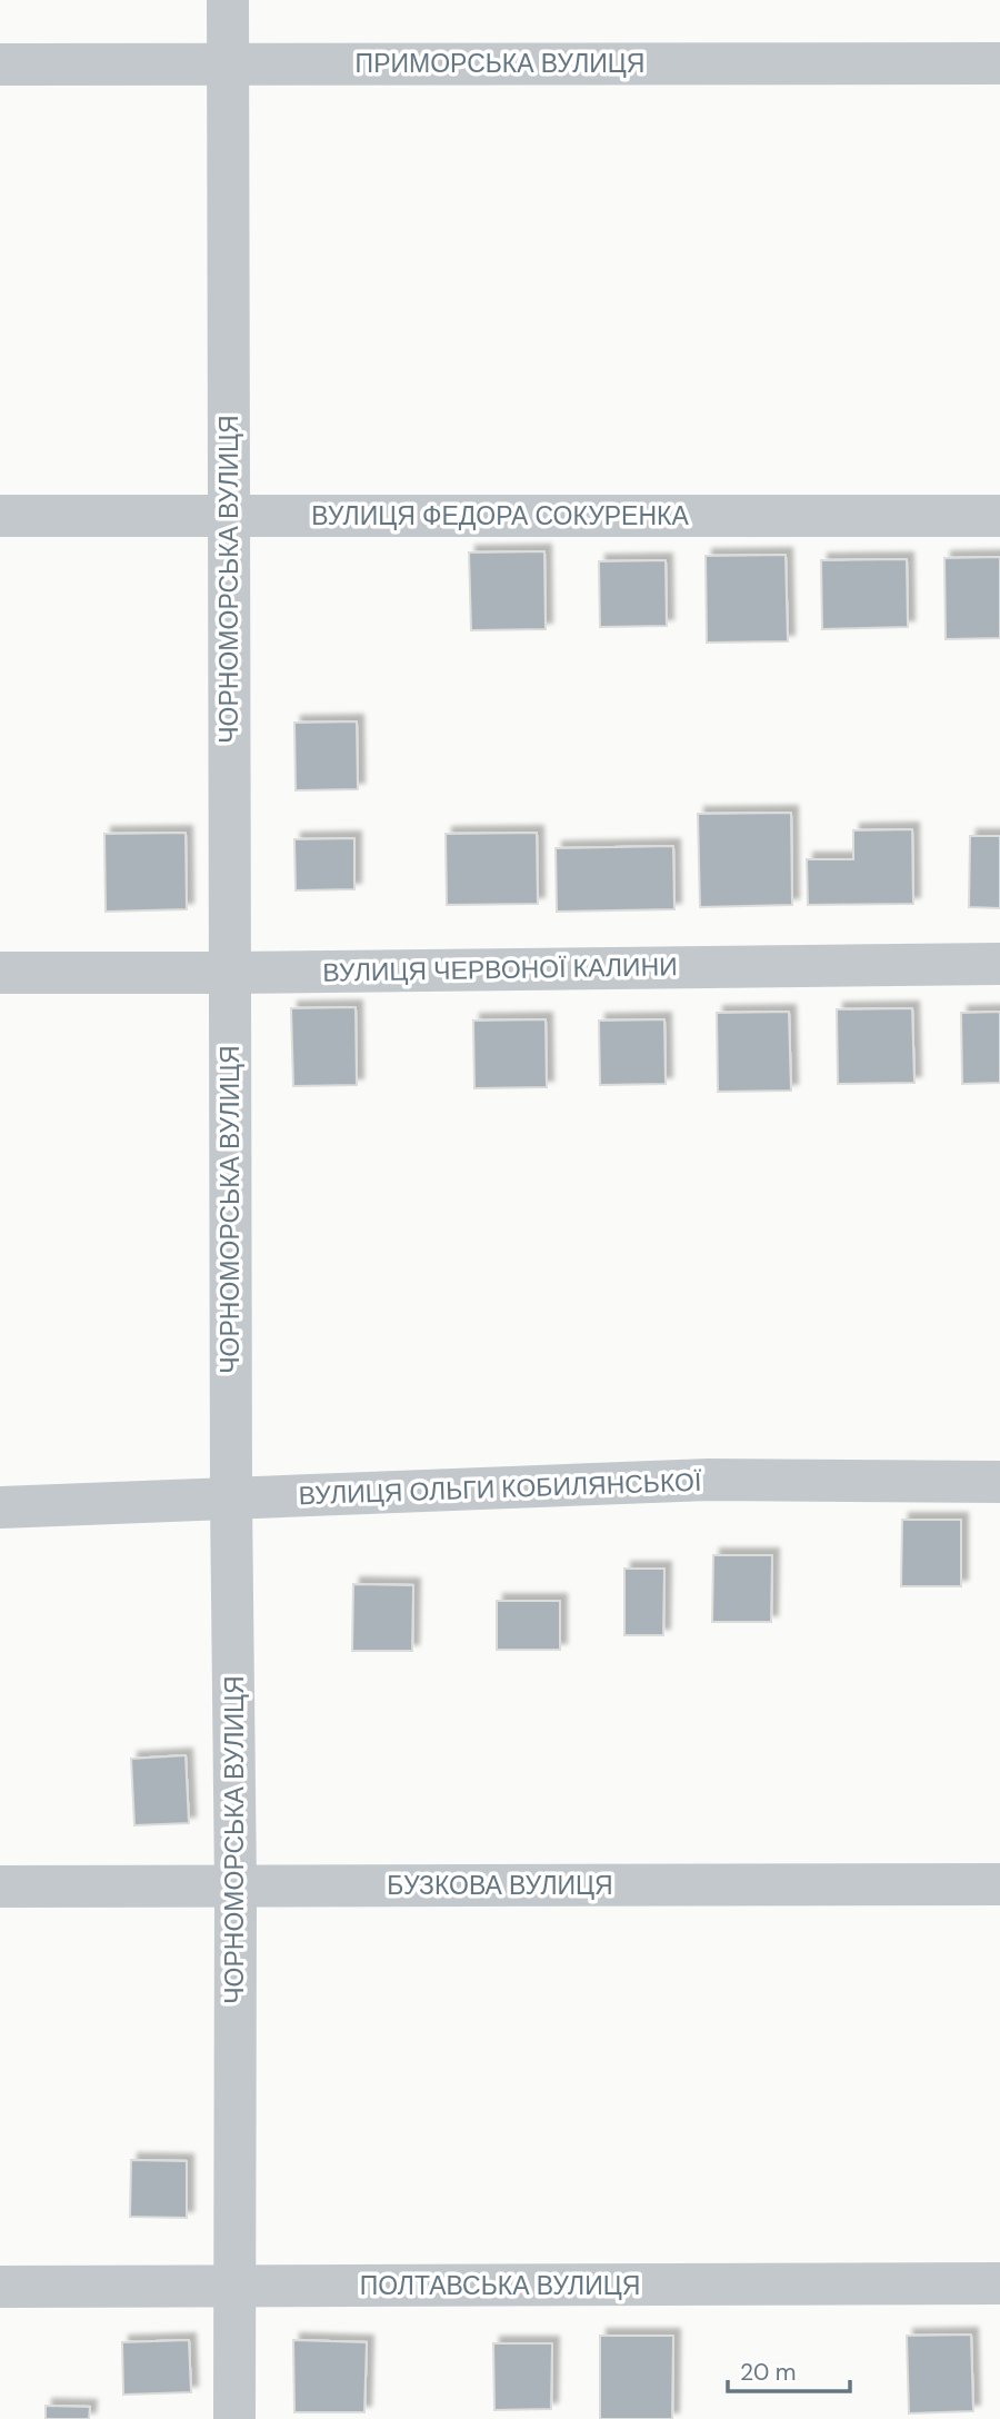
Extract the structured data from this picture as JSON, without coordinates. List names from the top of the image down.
{
  "streets": {
    "street": [
      "ПРИМОРСЬКА ВУЛИЦЯ",
      "ВУЛИЦЯ ФЕДОРА СОКУРЕНКА",
      "ЧОРНОМОРСЬКА ВУЛИЦЯ",
      "ВУЛИЦЯ ЧЕРВОНОЇ КАЛИНИ",
      "ВУЛИЦЯ ОЛЬГИ КОБИЛЯНСЬКОЇ",
      "БУЗКОВА ВУЛИЦЯ",
      "ПОЛТАВСЬКА ВУЛИЦЯ"
    ]
  },
  "crossings": [
    ["ПРИМОРСЬКА ВУЛИЦЯ", "ЧОРНОМОРСЬКА ВУЛИЦЯ"],
    ["ВУЛИЦЯ ФЕДОРА СОКУРЕНКА", "ЧОРНОМОРСЬКА ВУЛИЦЯ"],
    ["ЧОРНОМОРСЬКА ВУЛИЦЯ", "ВУЛИЦЯ ЧЕРВОНОЇ КАЛИНИ"],
    ["ЧОРНОМОРСЬКА ВУЛИЦЯ", "ВУЛИЦЯ ОЛЬГИ КОБИЛЯНСЬКОЇ"],
    ["ЧОРНОМОРСЬКА ВУЛИЦЯ", "БУЗКОВА ВУЛИЦЯ"],
    ["ЧОРНОМОРСЬКА ВУЛИЦЯ", "ПОЛТАВСЬКА ВУЛИЦЯ"]
  ],
  "scale_bar": "20 m"
}
